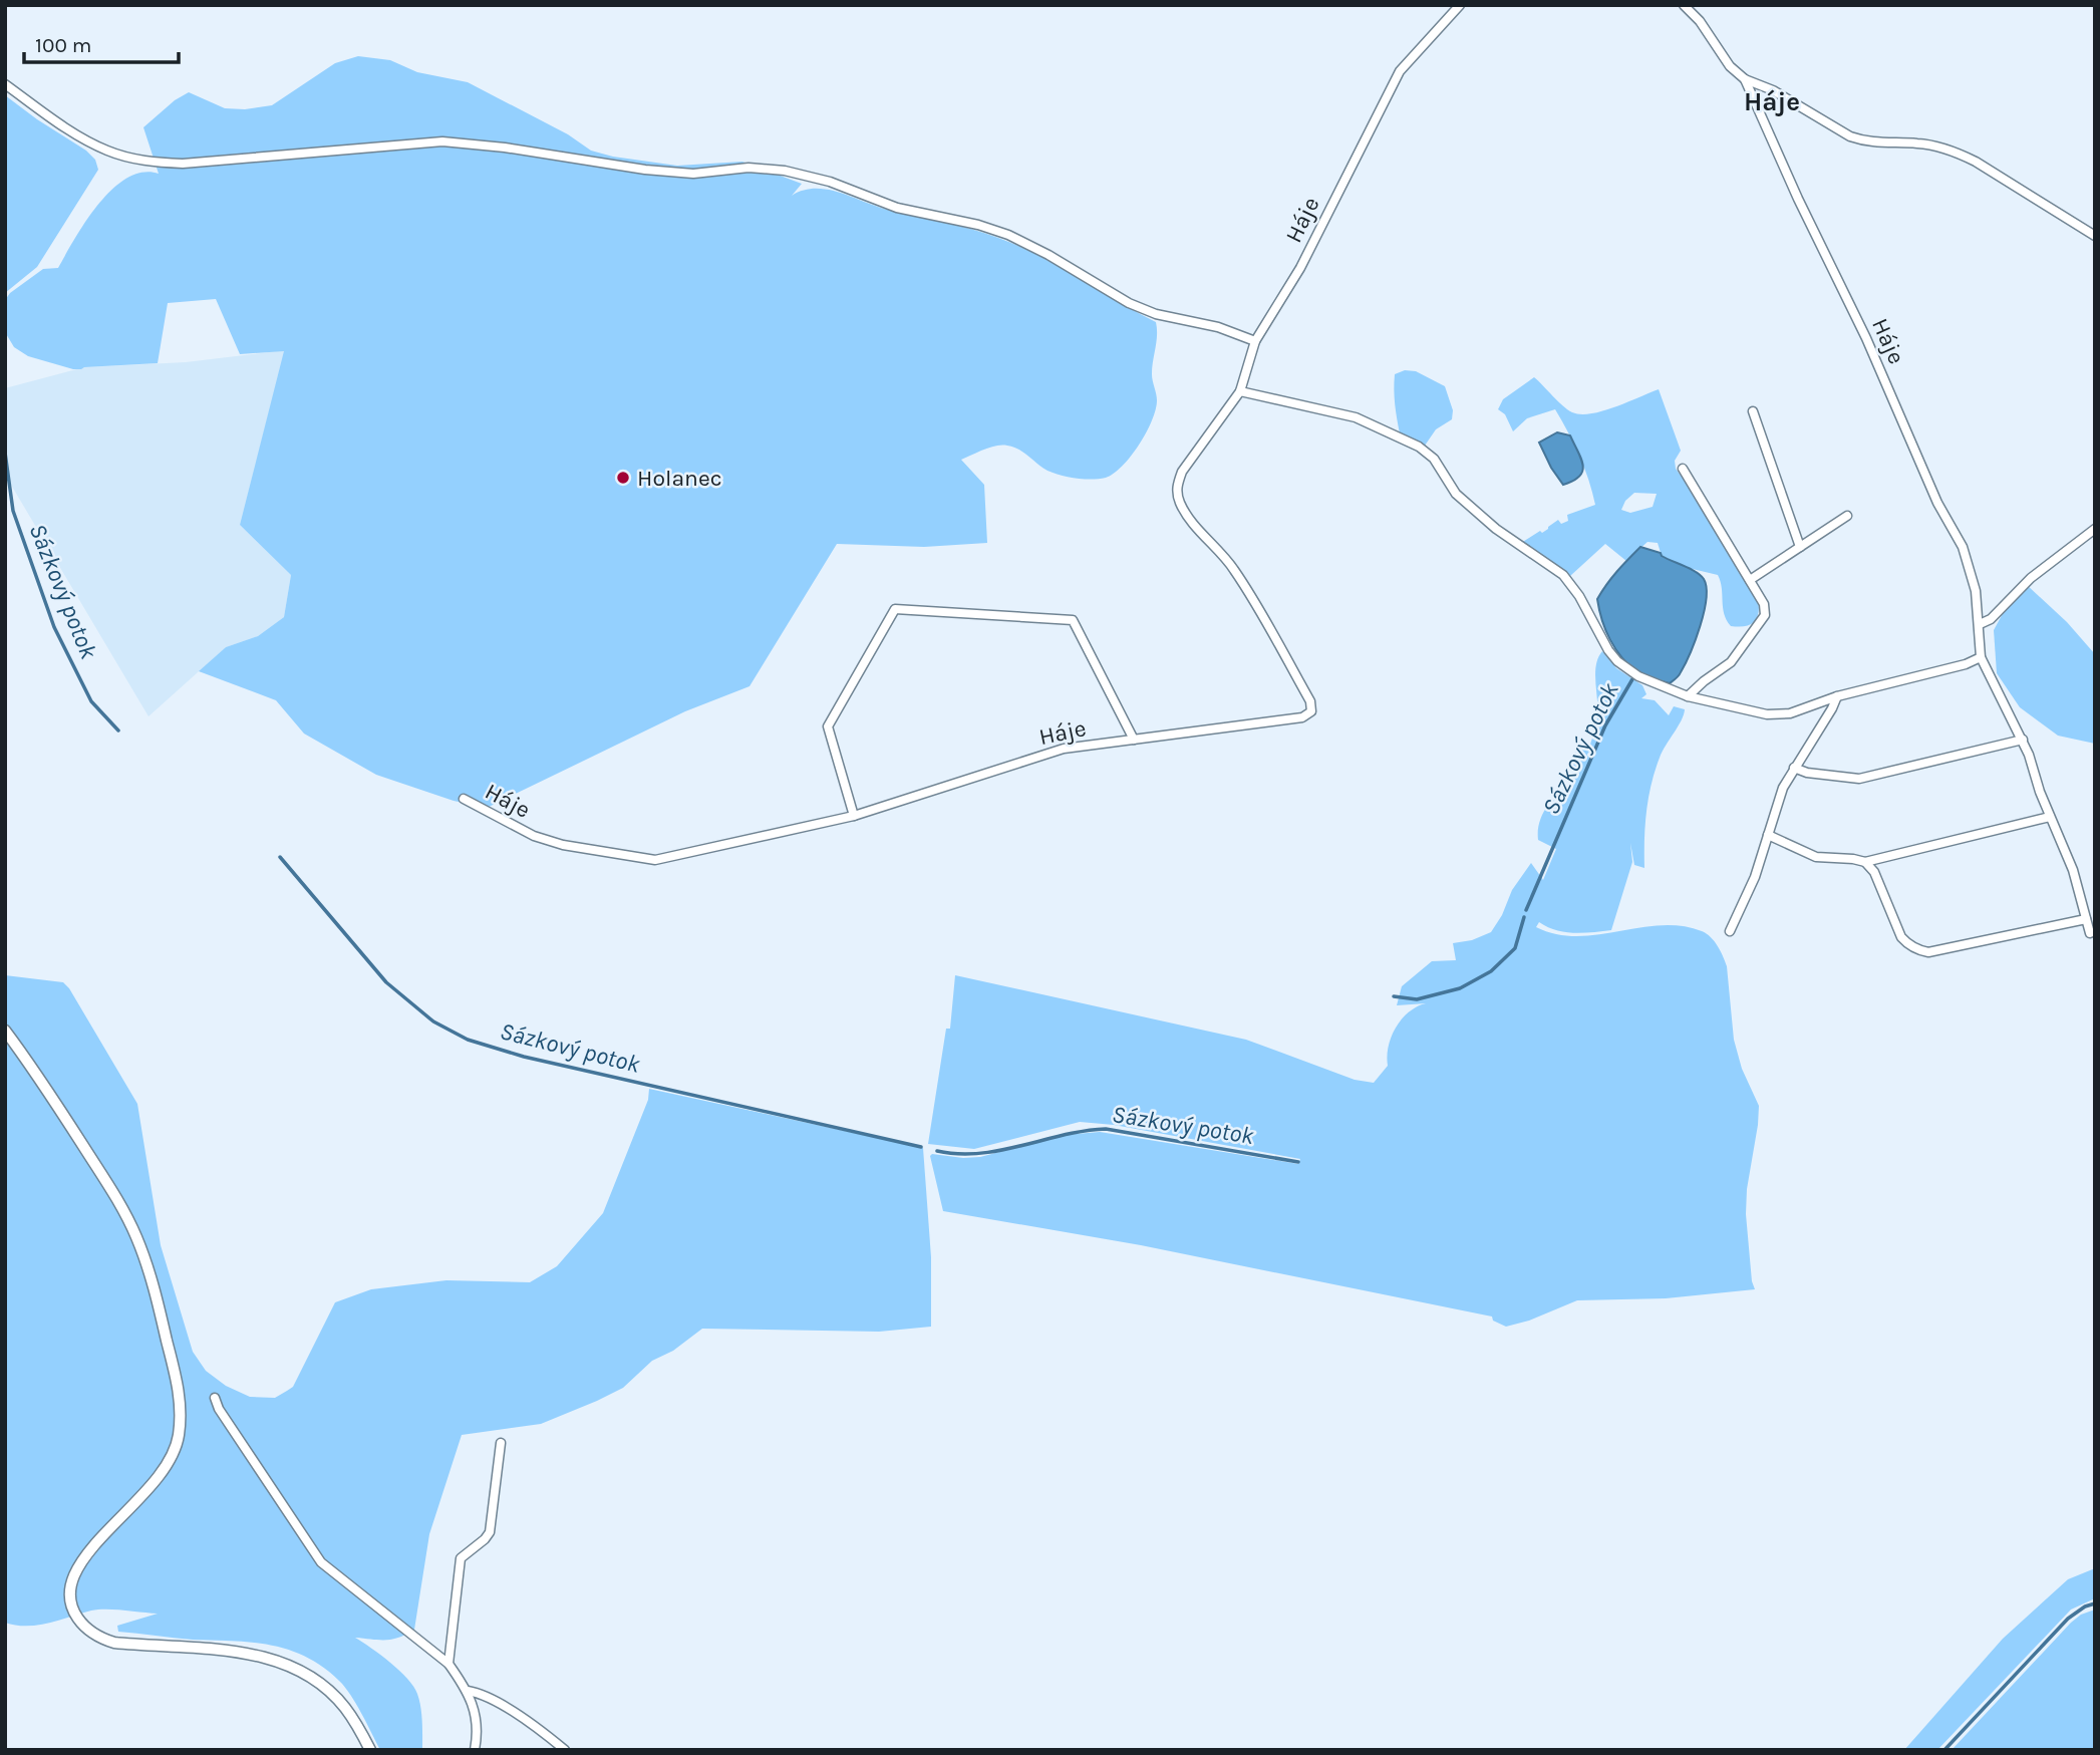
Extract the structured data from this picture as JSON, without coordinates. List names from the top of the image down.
{
  "streets": {
    "street": ["Háje"]
  },
  "districts": ["Háje"],
  "water": ["Sázkový potok"],
  "places": ["Holanec"],
  "scale_bar": "100 m"
}
